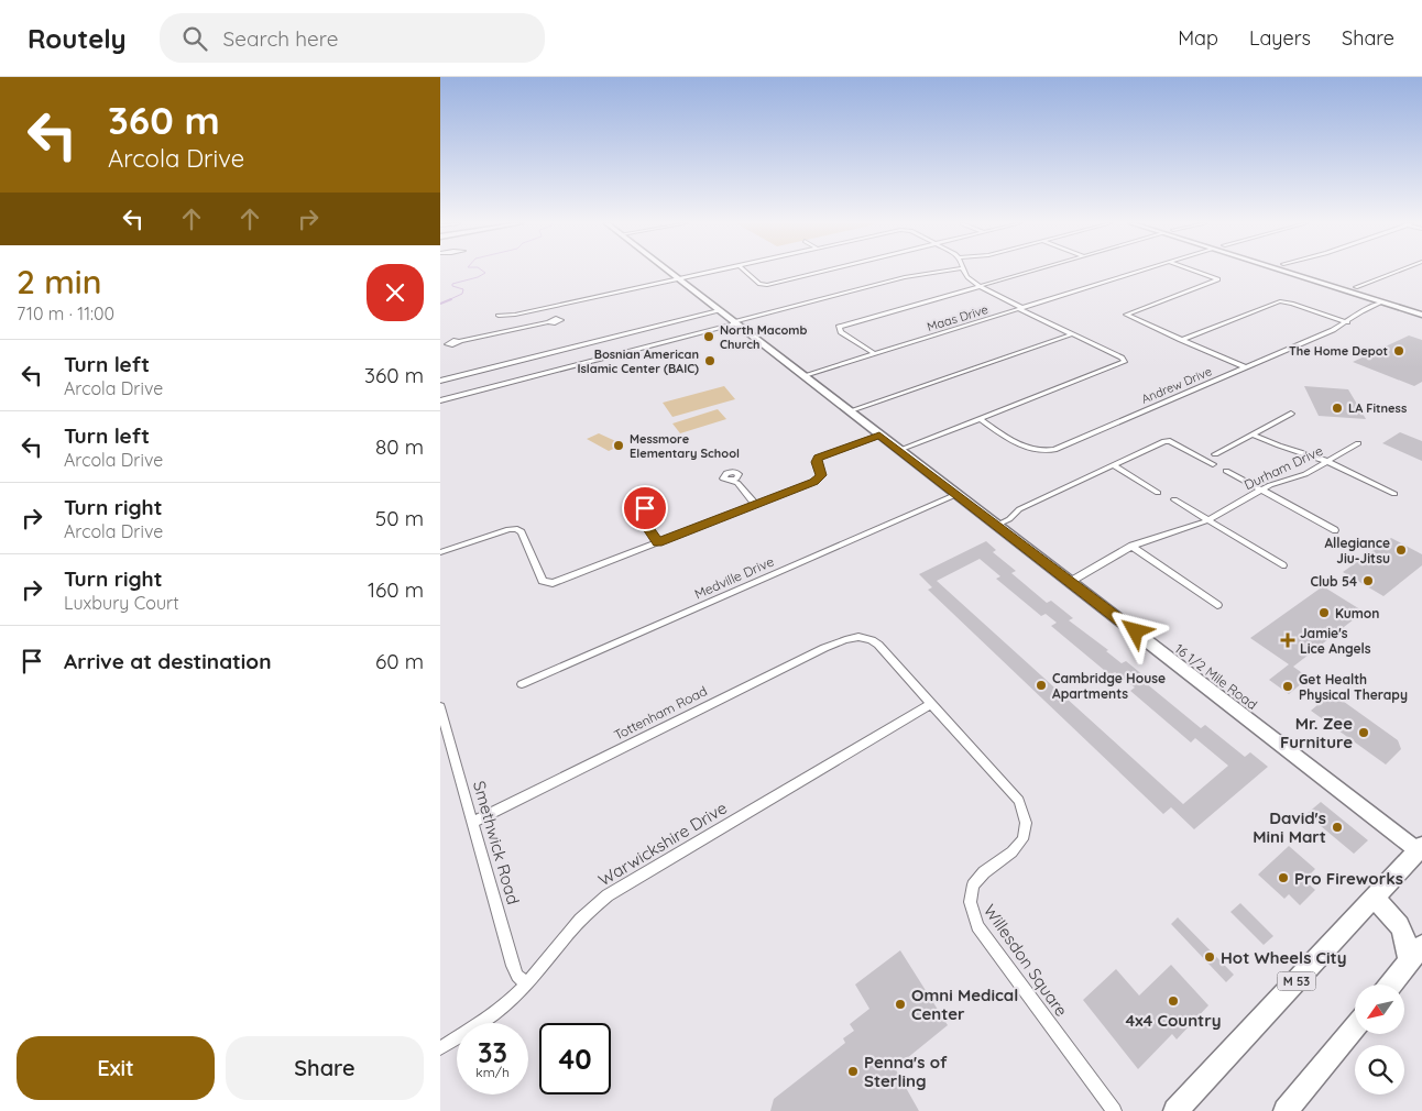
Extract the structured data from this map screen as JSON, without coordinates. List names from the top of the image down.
{
  "streets": {
    "main road": ["M 53"],
    "street": [
      "Maas Drive",
      "Andrew Drive",
      "Durham Drive",
      "Medville Drive",
      "16 1/2 Mile Road",
      "Tottenham Road",
      "Smethwick Road",
      "Warwickshire Drive",
      "Willesdon Square"
    ]
  },
  "crossings": [
    ["Maas Drive", "16 1/2 Mile Road"],
    ["Durham Drive", "16 1/2 Mile Road"],
    ["Medville Drive", "16 1/2 Mile Road"],
    ["16 1/2 Mile Road", "M 53"],
    ["Tottenham Road", "Smethwick Road"],
    ["Tottenham Road", "Willesdon Square"],
    ["Smethwick Road", "Warwickshire Drive"],
    ["Warwickshire Drive", "Willesdon Square"]
  ],
  "places": {
    "other": [
      "North Macomb Church",
      "The Home Depot",
      "Bosnian American Islamic Center (BAIC)",
      "LA Fitness",
      "Messmore Elementary School",
      "Allegiance Jiu-Jitsu",
      "Club 54",
      "Kumon",
      "Cambridge House Apartments",
      "Get Health Physical Therapy",
      "Mr. Zee Furniture",
      "David's Mini Mart",
      "Pro Fireworks",
      "Hot Wheels City",
      "4x4 Country",
      "Omni Medical Center",
      "Penna's of Sterling"
    ],
    "health": ["Jamie's Lice Angels"]
  },
  "north": "bottom left",
  "page": {
    "header": "Routely",
    "search": "Search here",
    "nav": ["Map", "Layers", "Share"],
    "turn": ["360 m", "Arcola Drive"],
    "heading": ["2 min", "710 m · 11:00"],
    "list": [
      {
        "name": "Turn left",
        "note": "Arcola Drive",
        "value": "360 m"
      },
      {
        "name": "Turn left",
        "note": "Arcola Drive",
        "value": "80 m"
      },
      {
        "name": "Turn right",
        "note": "Arcola Drive",
        "value": "50 m"
      },
      {
        "name": "Turn right",
        "note": "Luxbury Court",
        "value": "160 m"
      },
      {
        "name": "Arrive at destination",
        "value": "60 m"
      }
    ],
    "speed": "33 km/h",
    "limit": "40",
    "buttons": ["Exit", "Share"]
  }
}
